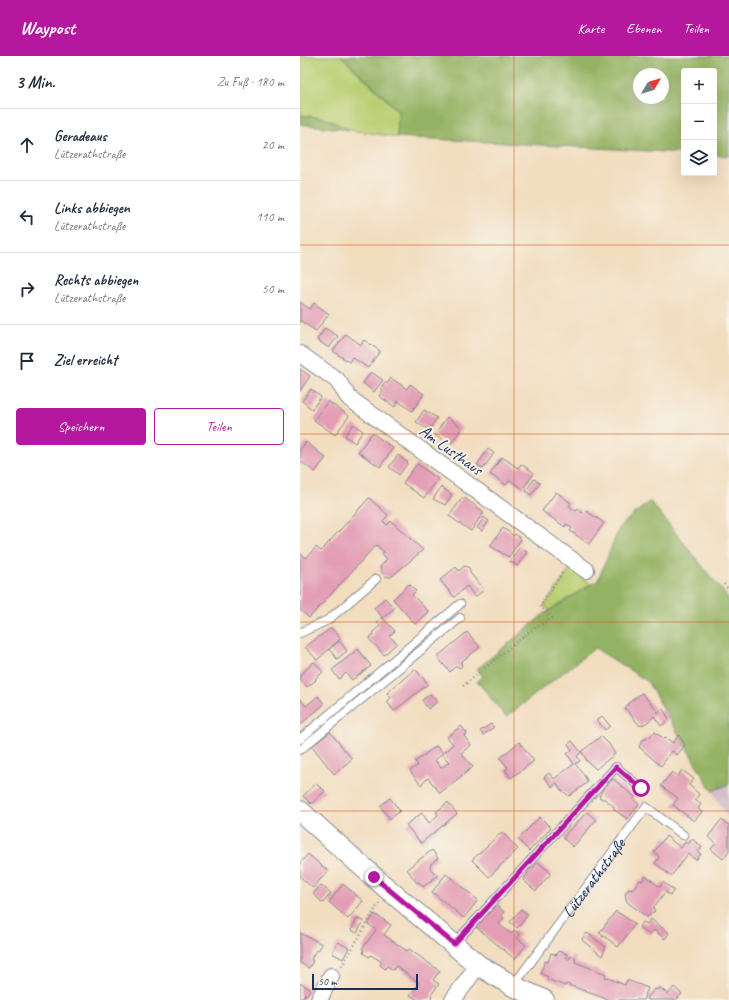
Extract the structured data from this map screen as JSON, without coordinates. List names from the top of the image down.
{
  "streets": {
    "street": ["Am Lusthaus"],
    "lane": ["Lützerathstraße"]
  },
  "scale_bar": "50 m",
  "north": "top right",
  "page": {
    "header": "Waypost",
    "nav": ["Karte", "Ebenen", "Teilen"],
    "heading": ["3 Min.", "Zu Fuß · 180 m"],
    "map_buttons": ["+", "−"],
    "list": [
      ["Geradeaus", "Lützerathstraße", "20 m"],
      ["Links abbiegen", "Lützerathstraße", "110 m"],
      ["Rechts abbiegen", "Lützerathstraße", "50 m"],
      "Ziel erreicht"
    ],
    "buttons": ["Speichern", "Teilen"],
    "scale": "50 m"
  }
}
